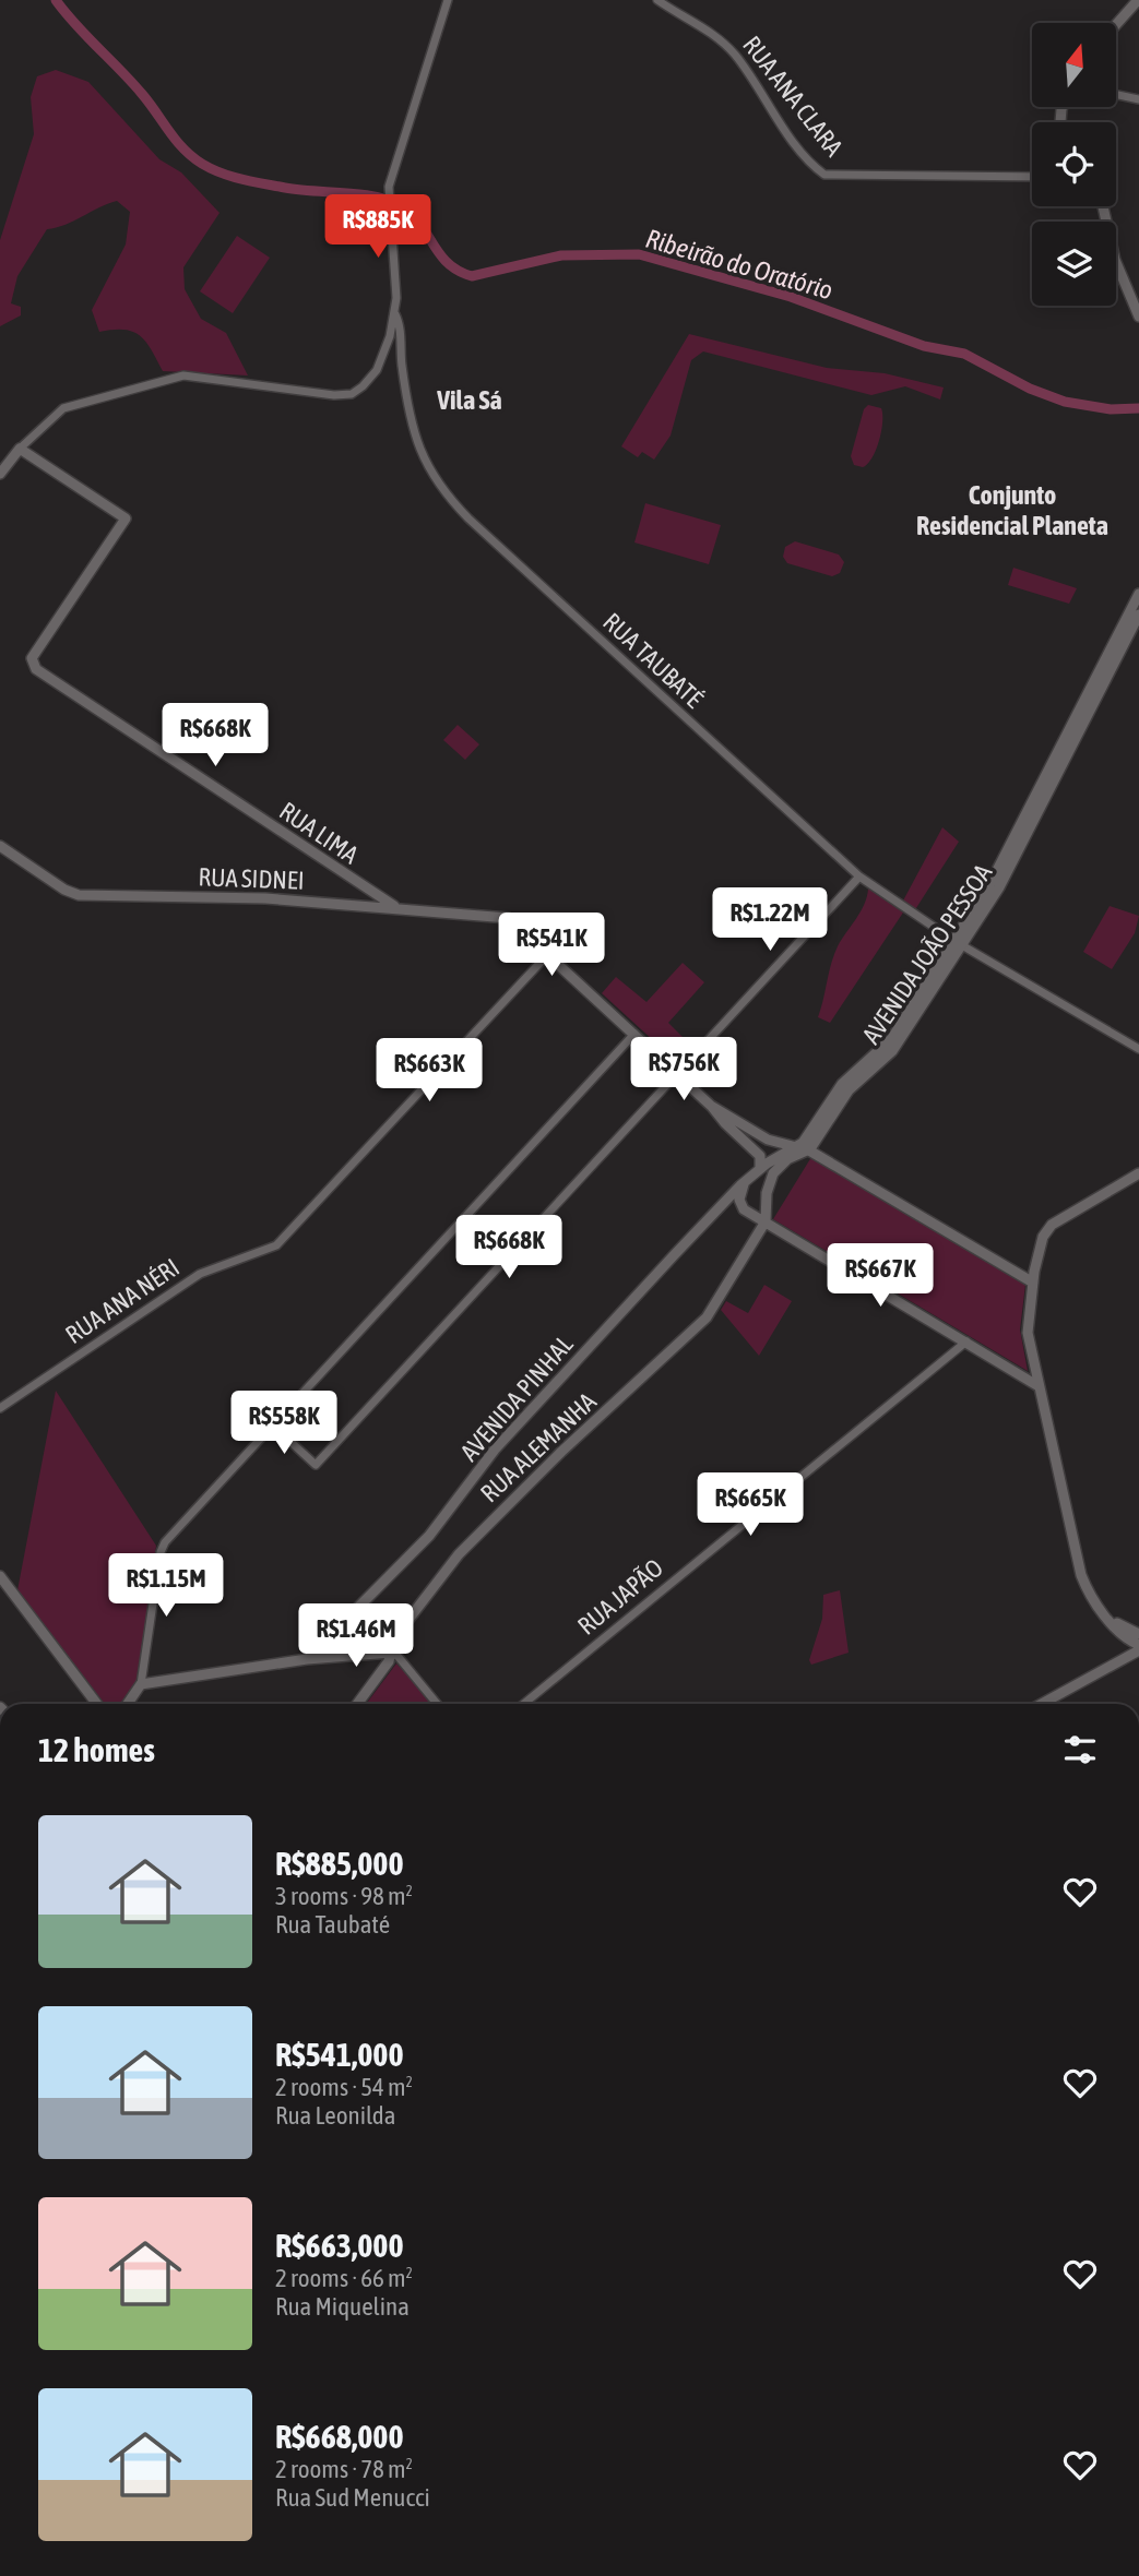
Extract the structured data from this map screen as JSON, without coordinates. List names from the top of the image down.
{
  "streets": {
    "main road": [
      "RUA LIMA",
      "RUA SIDNEI",
      "AVENIDA JOÃO PESSOA",
      "AVENIDA PINHAL",
      "RUA ALEMANHA"
    ],
    "street": [
      "RUA ANA CLARA",
      "RUA TAUBATÉ",
      "RUA ANA NÉRI",
      "RUA JAPÃO"
    ]
  },
  "crossings": [
    ["RUA TAUBATÉ", "AVENIDA JOÃO PESSOA"],
    ["RUA LIMA", "RUA SIDNEI"],
    ["RUA SIDNEI", "RUA ANA NÉRI"],
    ["AVENIDA JOÃO PESSOA", "AVENIDA PINHAL"]
  ],
  "districts": ["Vila Sá", "Conjunto Residencial Planeta"],
  "water": ["Ribeirão do Oratório"],
  "north": "top",
  "page": {
    "price": [
      "R$885K",
      "R$668K",
      "R$1.22M",
      "R$541K",
      "R$756K",
      "R$663K",
      "R$668K",
      "R$667K",
      "R$558K",
      "R$665K",
      "R$1.15M",
      "R$1.46M"
    ],
    "heading": "12 homes",
    "list": [
      {
        "name": "R$885,000",
        "note": "3 rooms · 98 m² · Rua Taubaté"
      },
      {
        "name": "R$541,000",
        "note": "2 rooms · 54 m² · Rua Leonilda"
      },
      {
        "name": "R$663,000",
        "note": "2 rooms · 66 m² · Rua Miquelina"
      },
      {
        "name": "R$668,000",
        "note": "2 rooms · 78 m² · Rua Sud Menucci"
      }
    ]
  }
}
